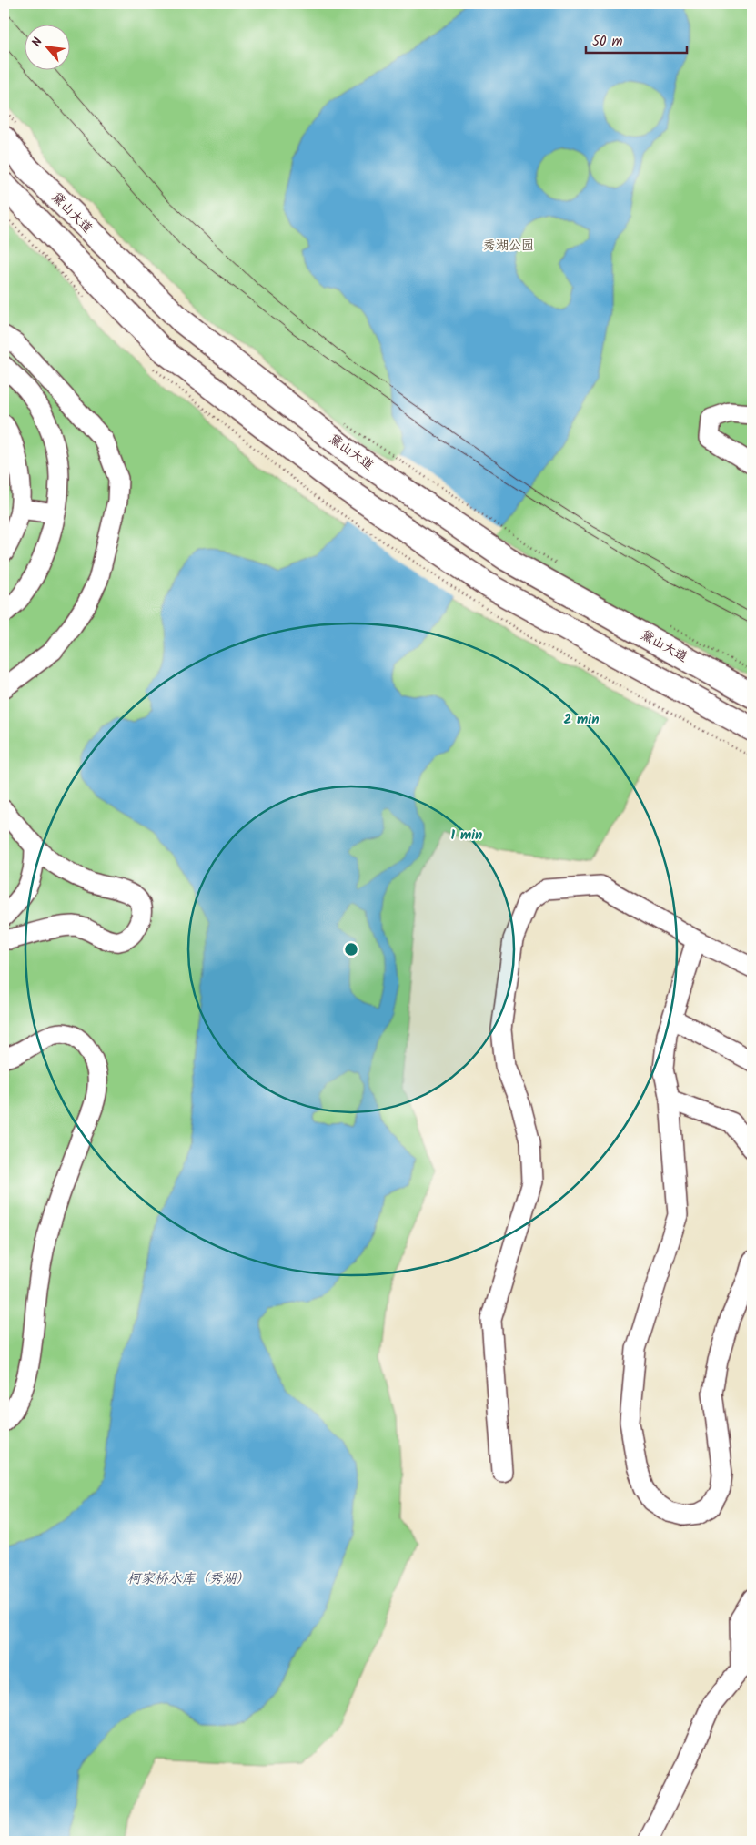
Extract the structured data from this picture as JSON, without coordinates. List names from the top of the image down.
{
  "streets": {
    "main road": ["黛山大道"]
  },
  "water": ["柯家桥水库（秀湖）"],
  "parks": ["秀湖公园"],
  "scale_bar": "50 m",
  "north": "top left",
  "rings": ["2 min", "1 min"]
}
